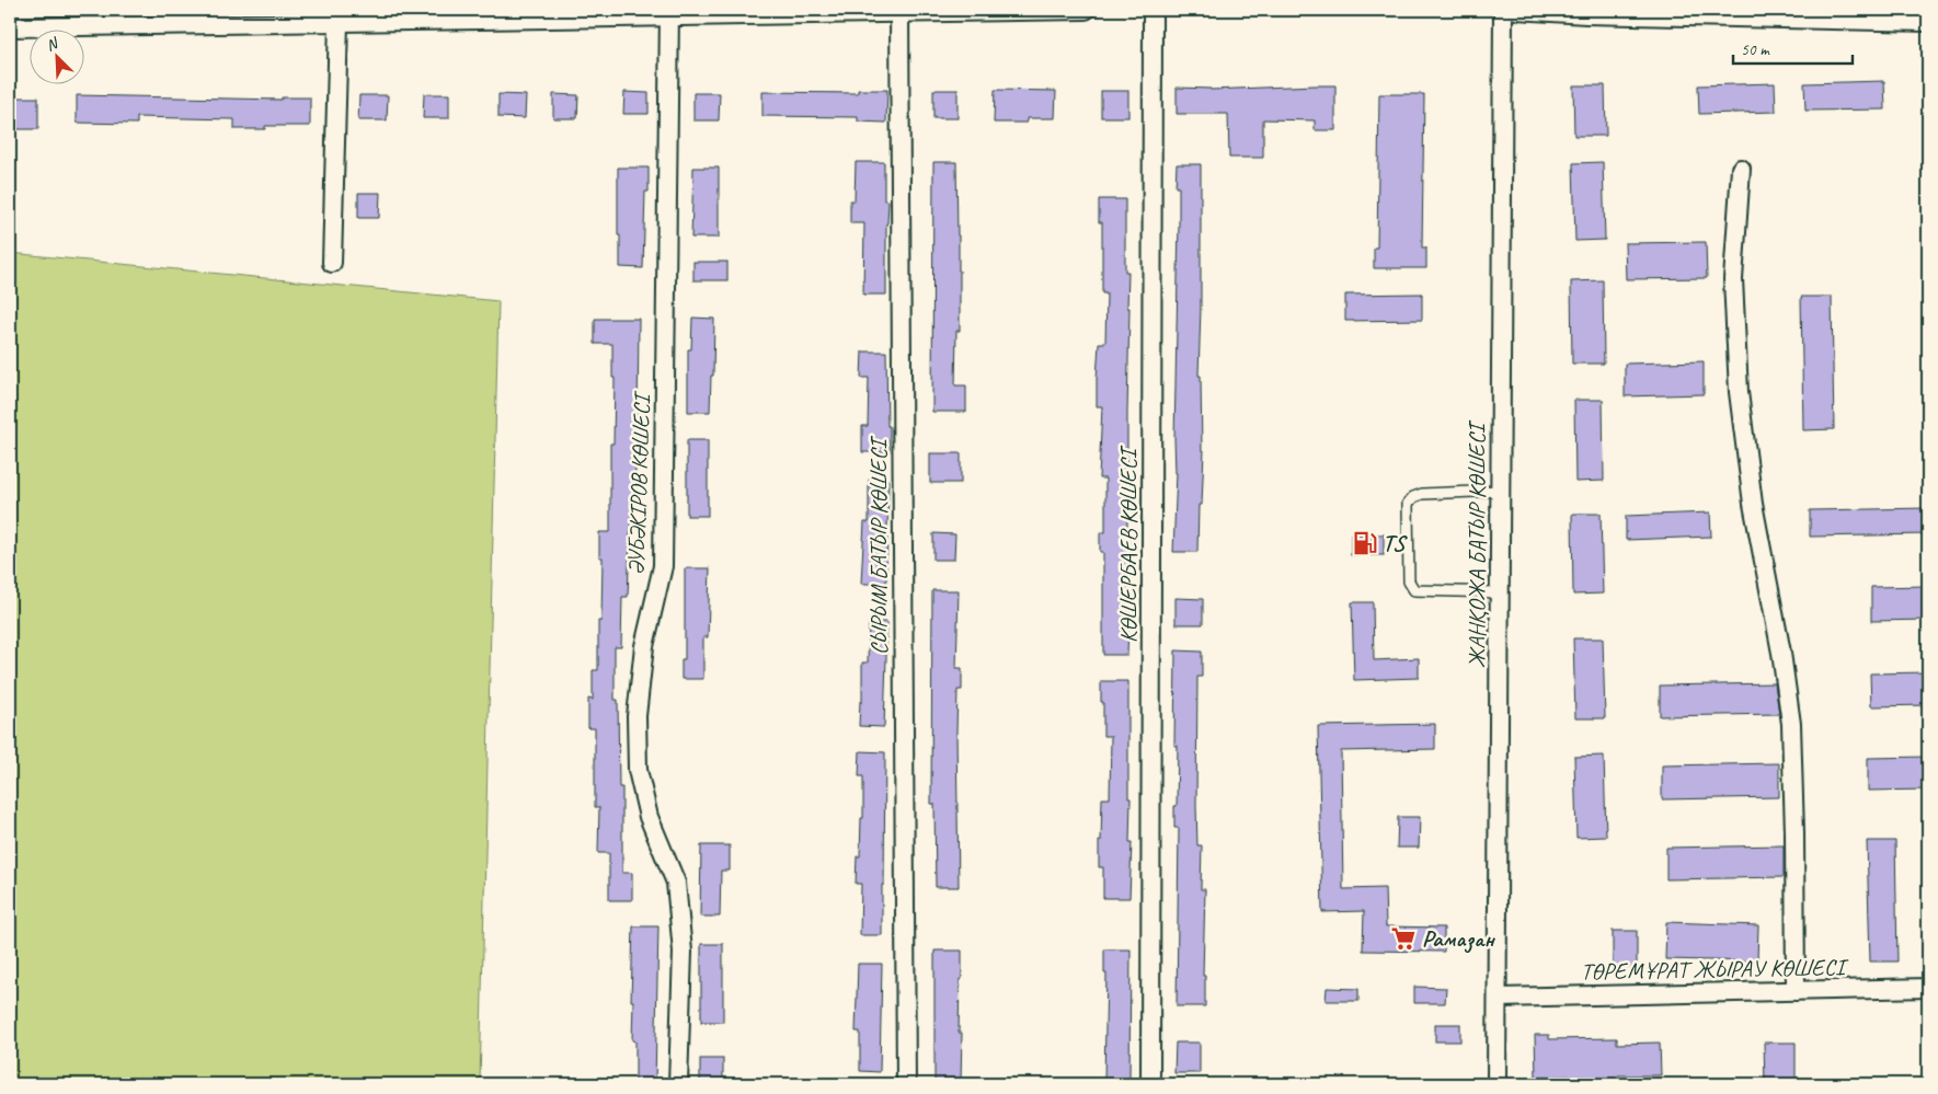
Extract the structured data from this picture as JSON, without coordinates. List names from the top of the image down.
{
  "streets": {
    "street": [
      "ӘУБӘКІРОВ КӨШЕСІ",
      "КӨШЕРБАЕВ КӨШЕСІ",
      "ЖАНҚОЖА БАТЫР КӨШЕСІ",
      "СЫРЫМ БАТЫР КӨШЕСІ",
      "ТӨРЕМҰРАТ ЖЫРАУ КӨШЕСІ"
    ]
  },
  "crossings": [
    ["ЖАНҚОЖА БАТЫР КӨШЕСІ", "ТӨРЕМҰРАТ ЖЫРАУ КӨШЕСІ"]
  ],
  "places": {
    "fuel station": ["TS"],
    "supermarket": ["Рамазан"]
  },
  "scale_bar": "50 m",
  "north": "top left"
}
